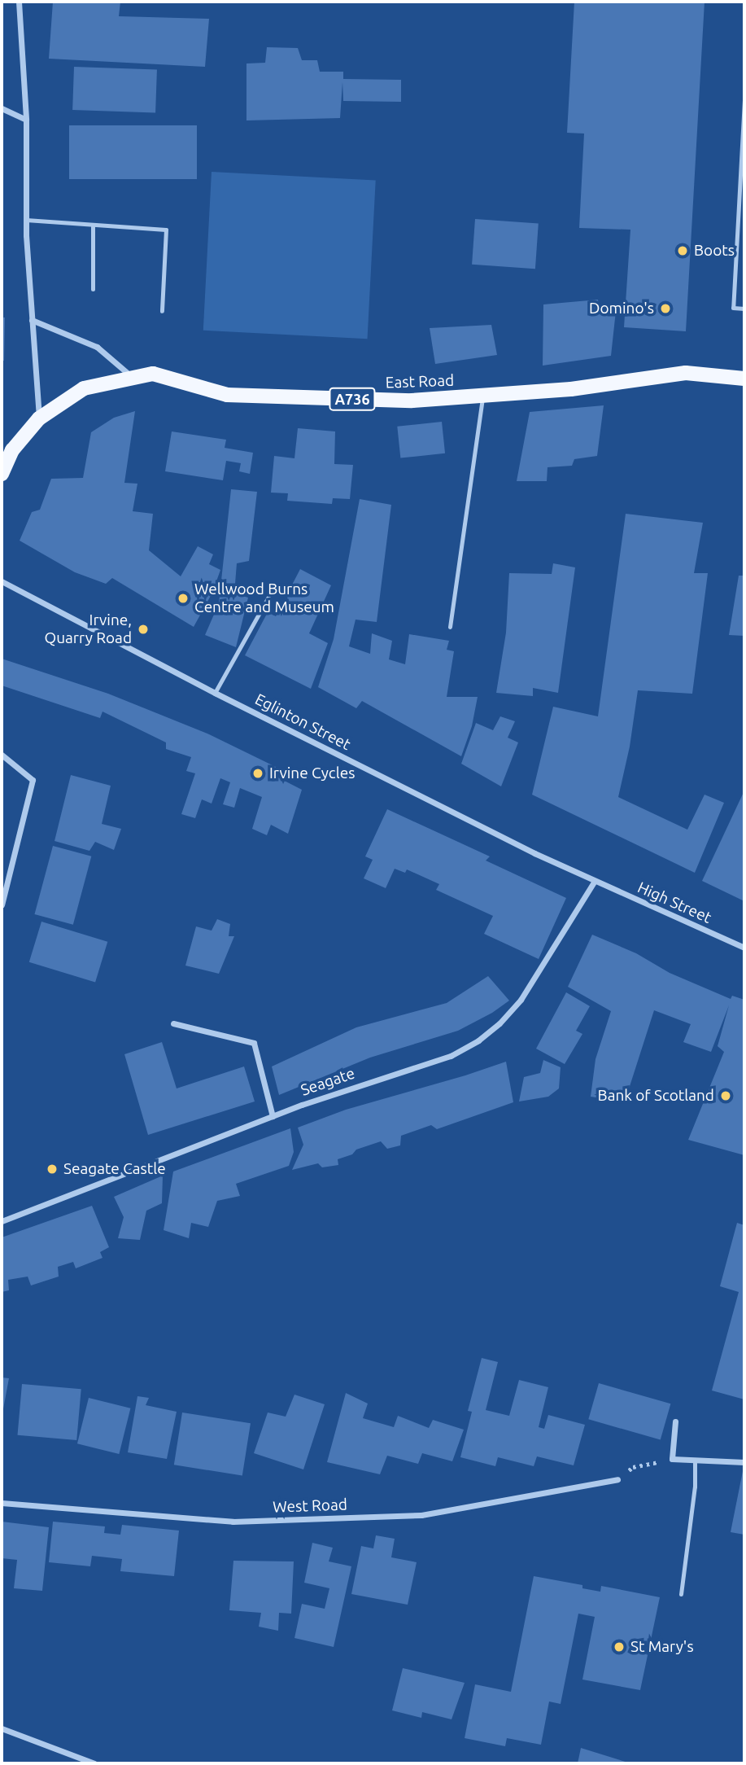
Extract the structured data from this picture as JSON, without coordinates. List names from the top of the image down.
{
  "streets": {
    "main road": ["East Road", "A736"],
    "street": [
      "Eglinton Street",
      "High Street",
      "Seagate",
      "West Road"
    ]
  },
  "crossings": [
    ["Eglinton Street", "High Street"],
    ["Eglinton Street", "Seagate"],
    ["High Street", "Seagate"]
  ],
  "places": [
    "Boots",
    "Domino's",
    "Wellwood Burns Centre and Museum",
    "Irvine, Quarry Road",
    "Irvine Cycles",
    "Bank of Scotland",
    "Seagate Castle",
    "St Mary's"
  ]
}
